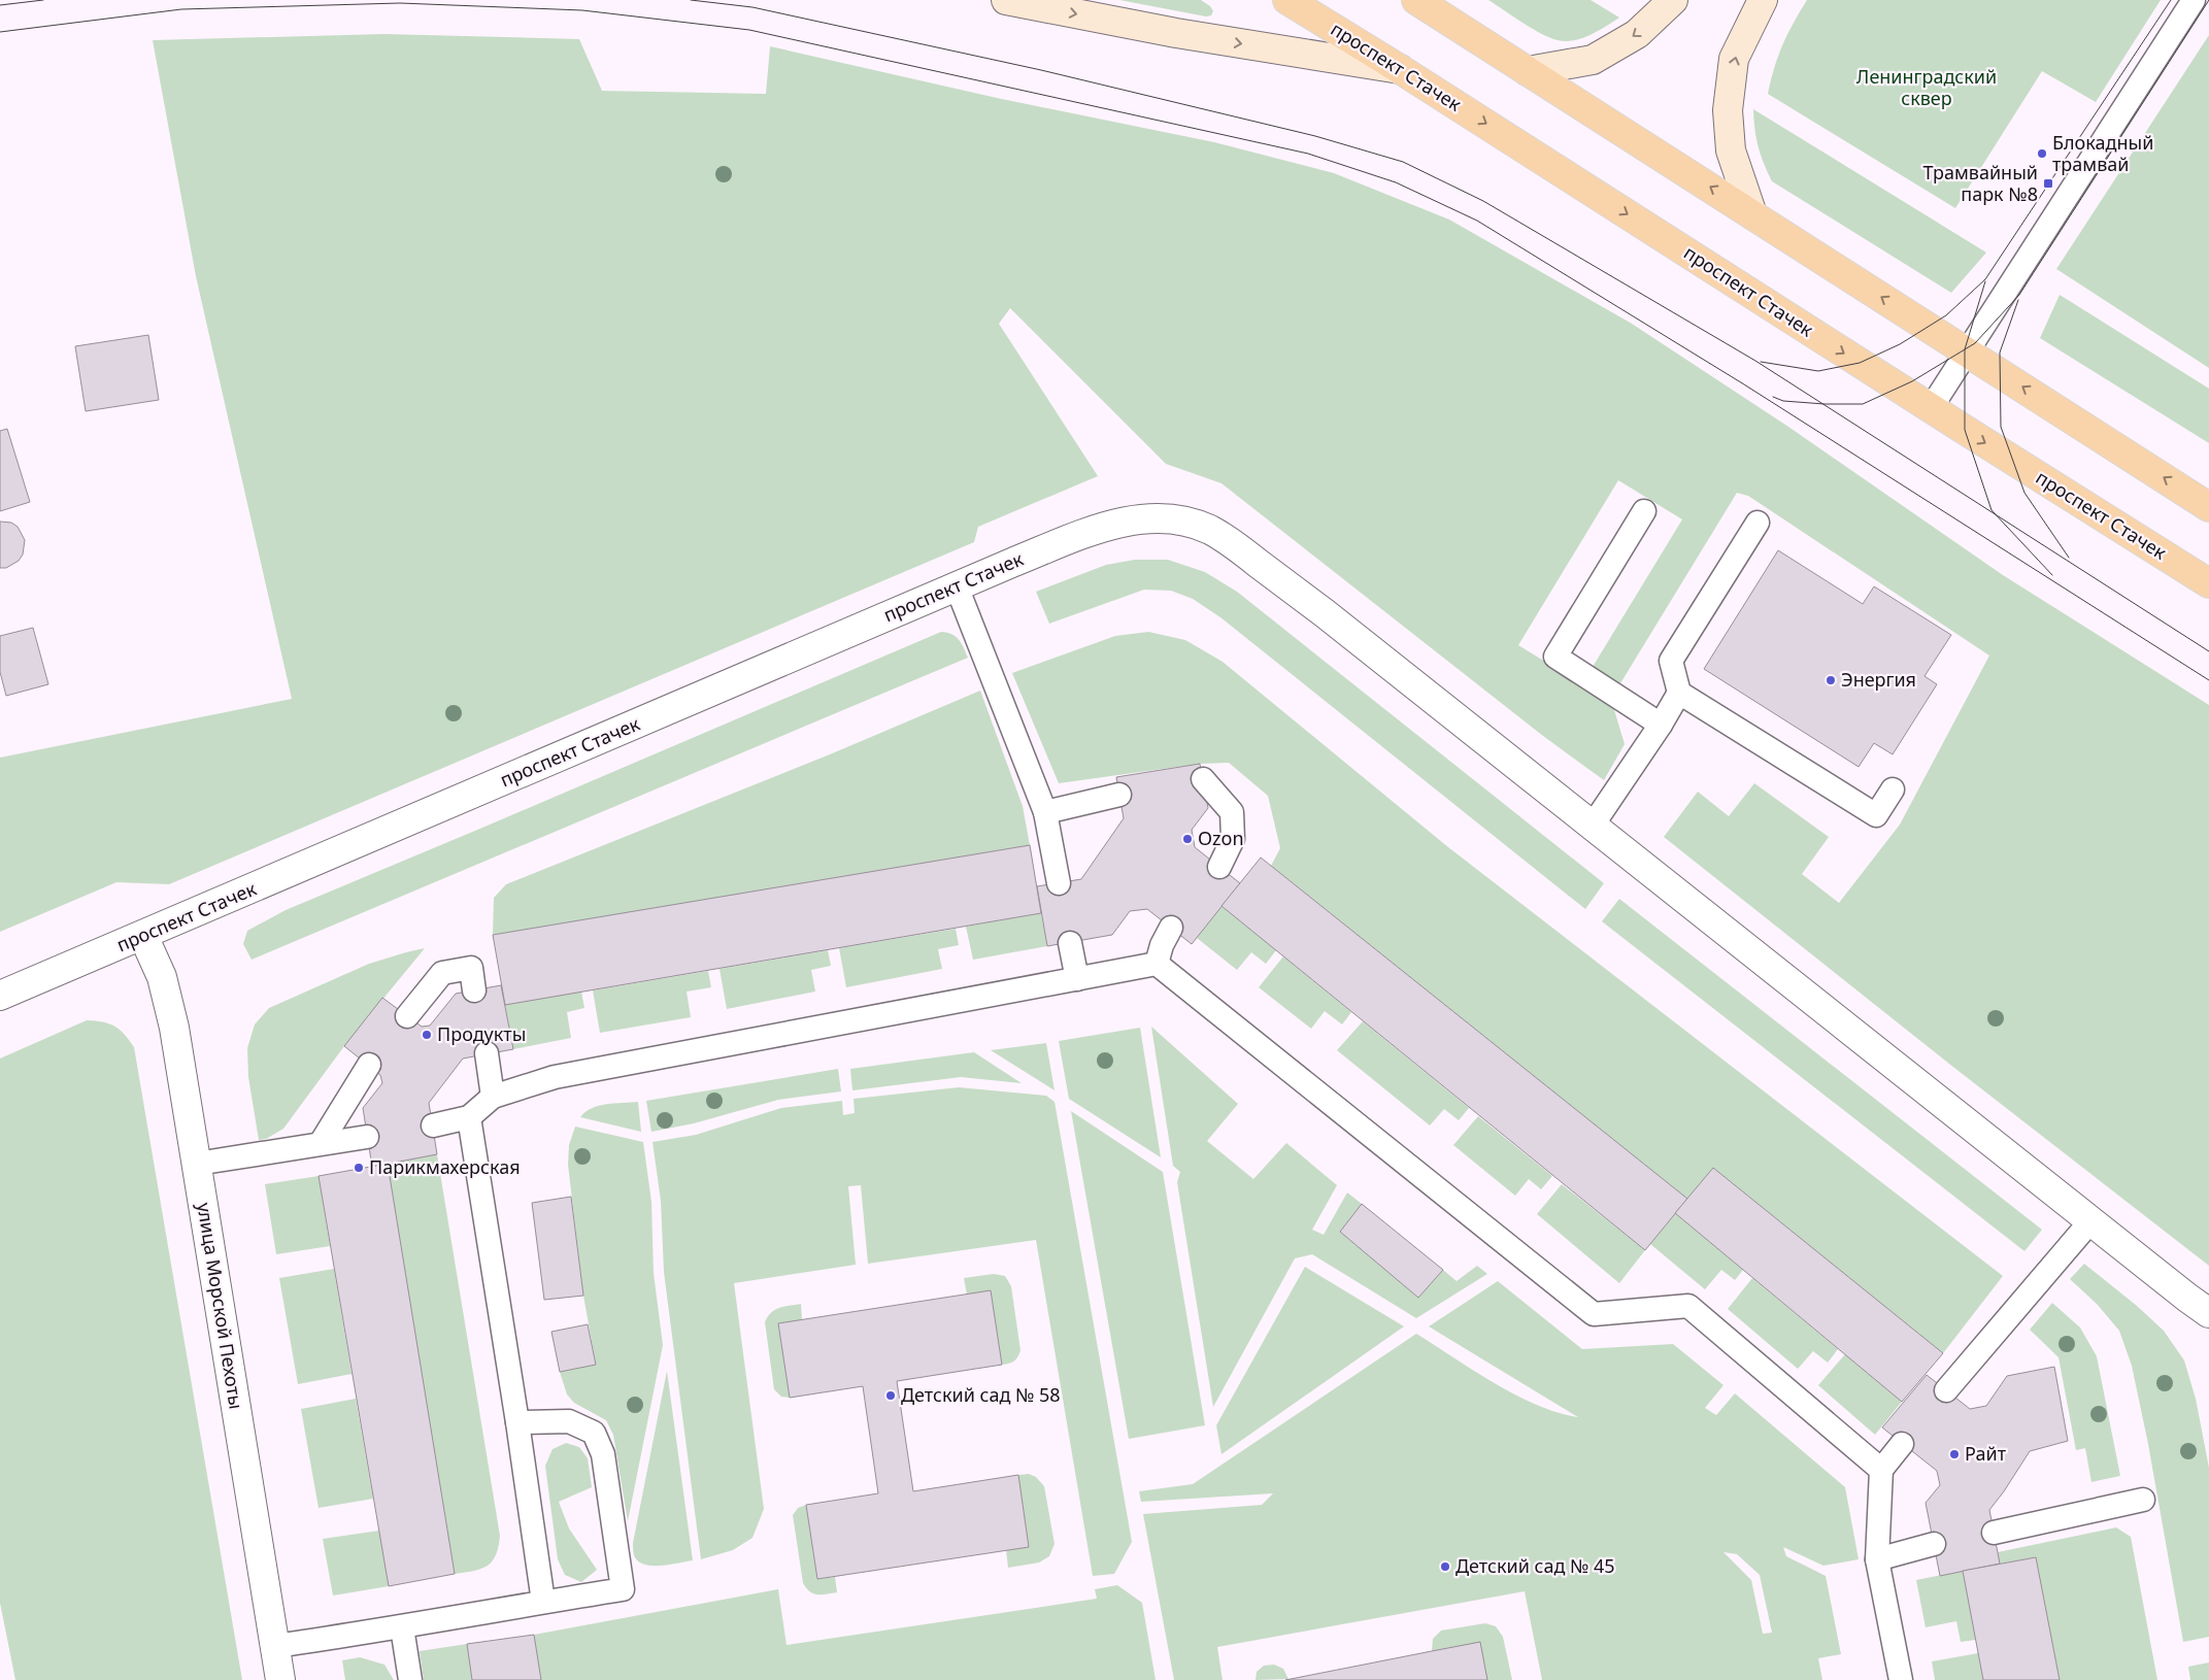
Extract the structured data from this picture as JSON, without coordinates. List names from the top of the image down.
{
  "streets": {
    "main road": ["проспект Стачек"],
    "street": ["улица Морской Пехоты"]
  },
  "crossings": [
    ["проспект Стачек", "улица Морской Пехоты"]
  ],
  "parks": ["Ленинградский сквер"],
  "places": {
    "other": [
      "Блокадный трамвай",
      "Энергия",
      "Ozon",
      "Продукты",
      "Парикмахерская",
      "Детский сад № 58",
      "Райт",
      "Детский сад № 45"
    ],
    "transit": ["Трамвайный парк №8"]
  }
}
